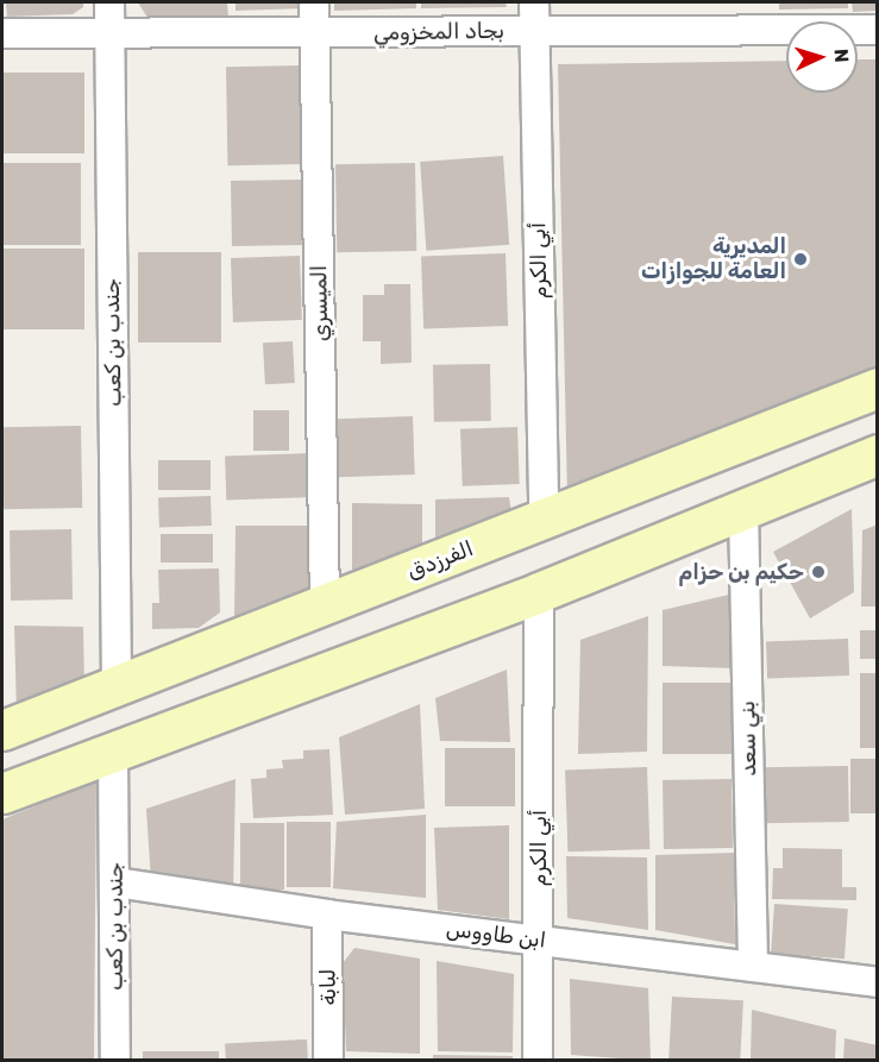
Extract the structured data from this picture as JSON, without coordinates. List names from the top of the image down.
{
  "streets": {
    "street": [
      "بجاد المخزومي",
      "أبي الكرم",
      "الميسري",
      "جندب بن كعب",
      "الفرزدق",
      "بني سعد",
      "ابن طاووس",
      "لبابة"
    ]
  },
  "crossings": [
    ["بجاد المخزومي", "أبي الكرم"],
    ["بجاد المخزومي", "الميسري"],
    ["بجاد المخزومي", "جندب بن كعب"],
    ["أبي الكرم", "الفرزدق"],
    ["أبي الكرم", "ابن طاووس"],
    ["الميسري", "الفرزدق"],
    ["جندب بن كعب", "الفرزدق"],
    ["جندب بن كعب", "ابن طاووس"],
    ["بني سعد", "ابن طاووس"],
    ["ابن طاووس", "لبابة"]
  ],
  "places": ["المديرية العامة للجوازات", "حكيم بن حزام"],
  "north": "right"
}
